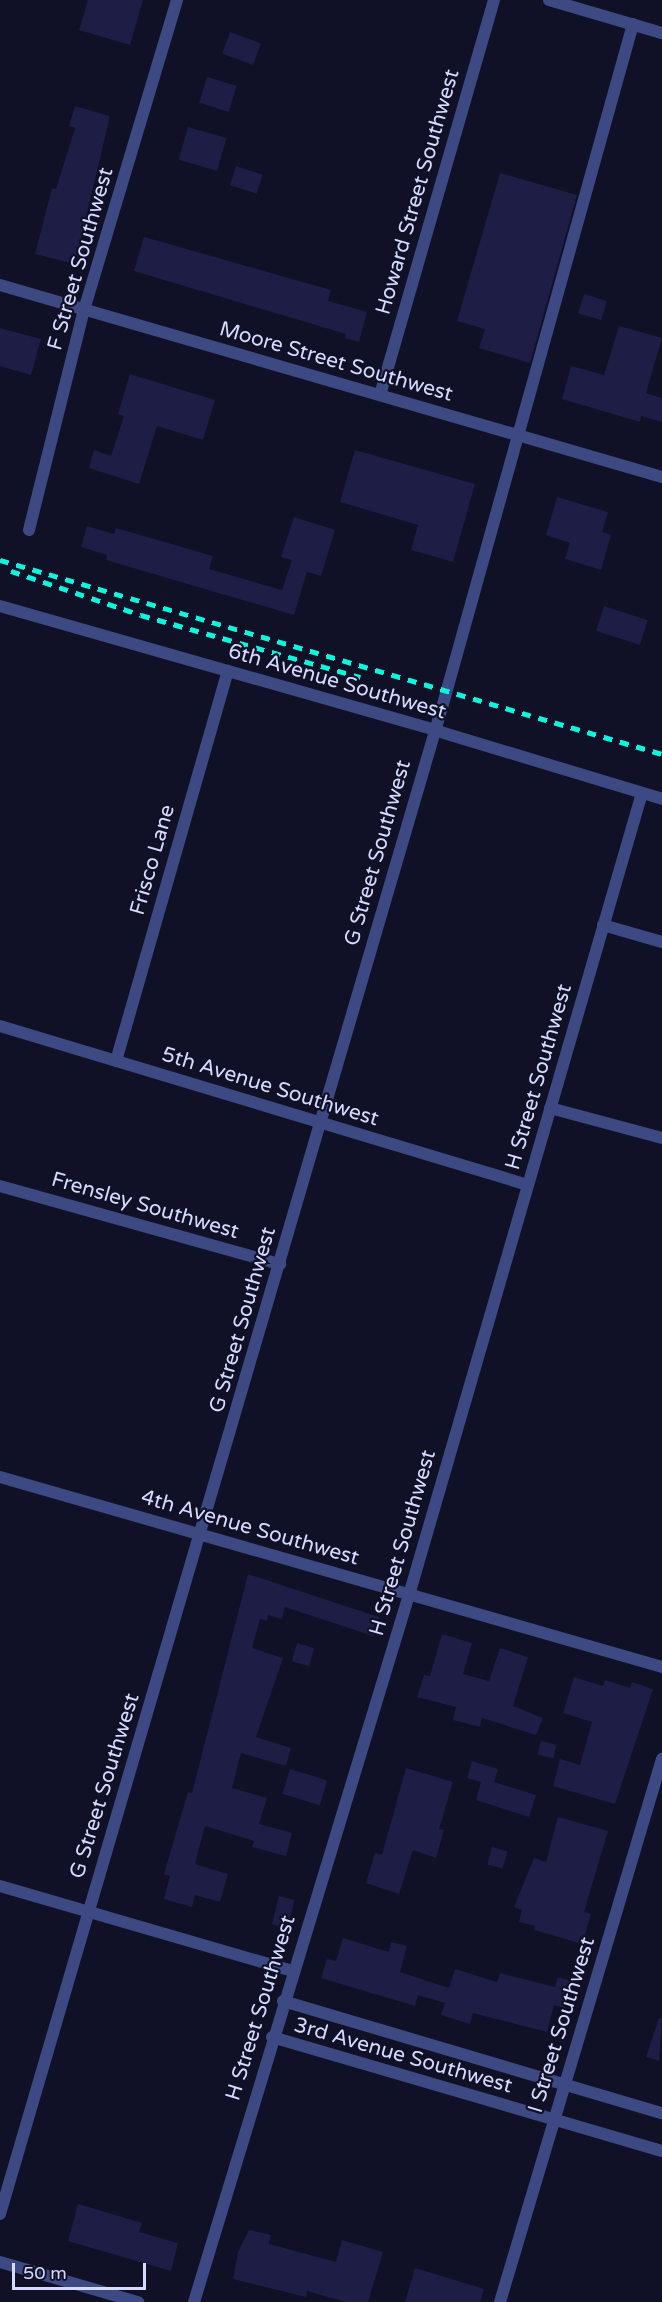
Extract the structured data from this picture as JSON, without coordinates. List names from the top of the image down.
{
  "streets": {
    "street": [
      "Howard Street Southwest",
      "F Street Southwest",
      "Moore Street Southwest",
      "6th Avenue Southwest",
      "G Street Southwest",
      "Frisco Lane",
      "H Street Southwest",
      "5th Avenue Southwest",
      "Frensley Southwest",
      "4th Avenue Southwest",
      "I Street Southwest",
      "3rd Avenue Southwest"
    ]
  },
  "crossings": [
    ["Howard Street Southwest", "Moore Street Southwest"],
    ["F Street Southwest", "Moore Street Southwest"],
    ["Moore Street Southwest", "G Street Southwest"],
    ["6th Avenue Southwest", "G Street Southwest"],
    ["6th Avenue Southwest", "Frisco Lane"],
    ["6th Avenue Southwest", "H Street Southwest"],
    ["G Street Southwest", "5th Avenue Southwest"],
    ["G Street Southwest", "Frensley Southwest"],
    ["G Street Southwest", "4th Avenue Southwest"],
    ["Frisco Lane", "5th Avenue Southwest"],
    ["H Street Southwest", "5th Avenue Southwest"],
    ["H Street Southwest", "4th Avenue Southwest"],
    ["H Street Southwest", "3rd Avenue Southwest"],
    ["I Street Southwest", "3rd Avenue Southwest"]
  ],
  "scale_bar": "50 m"
}
